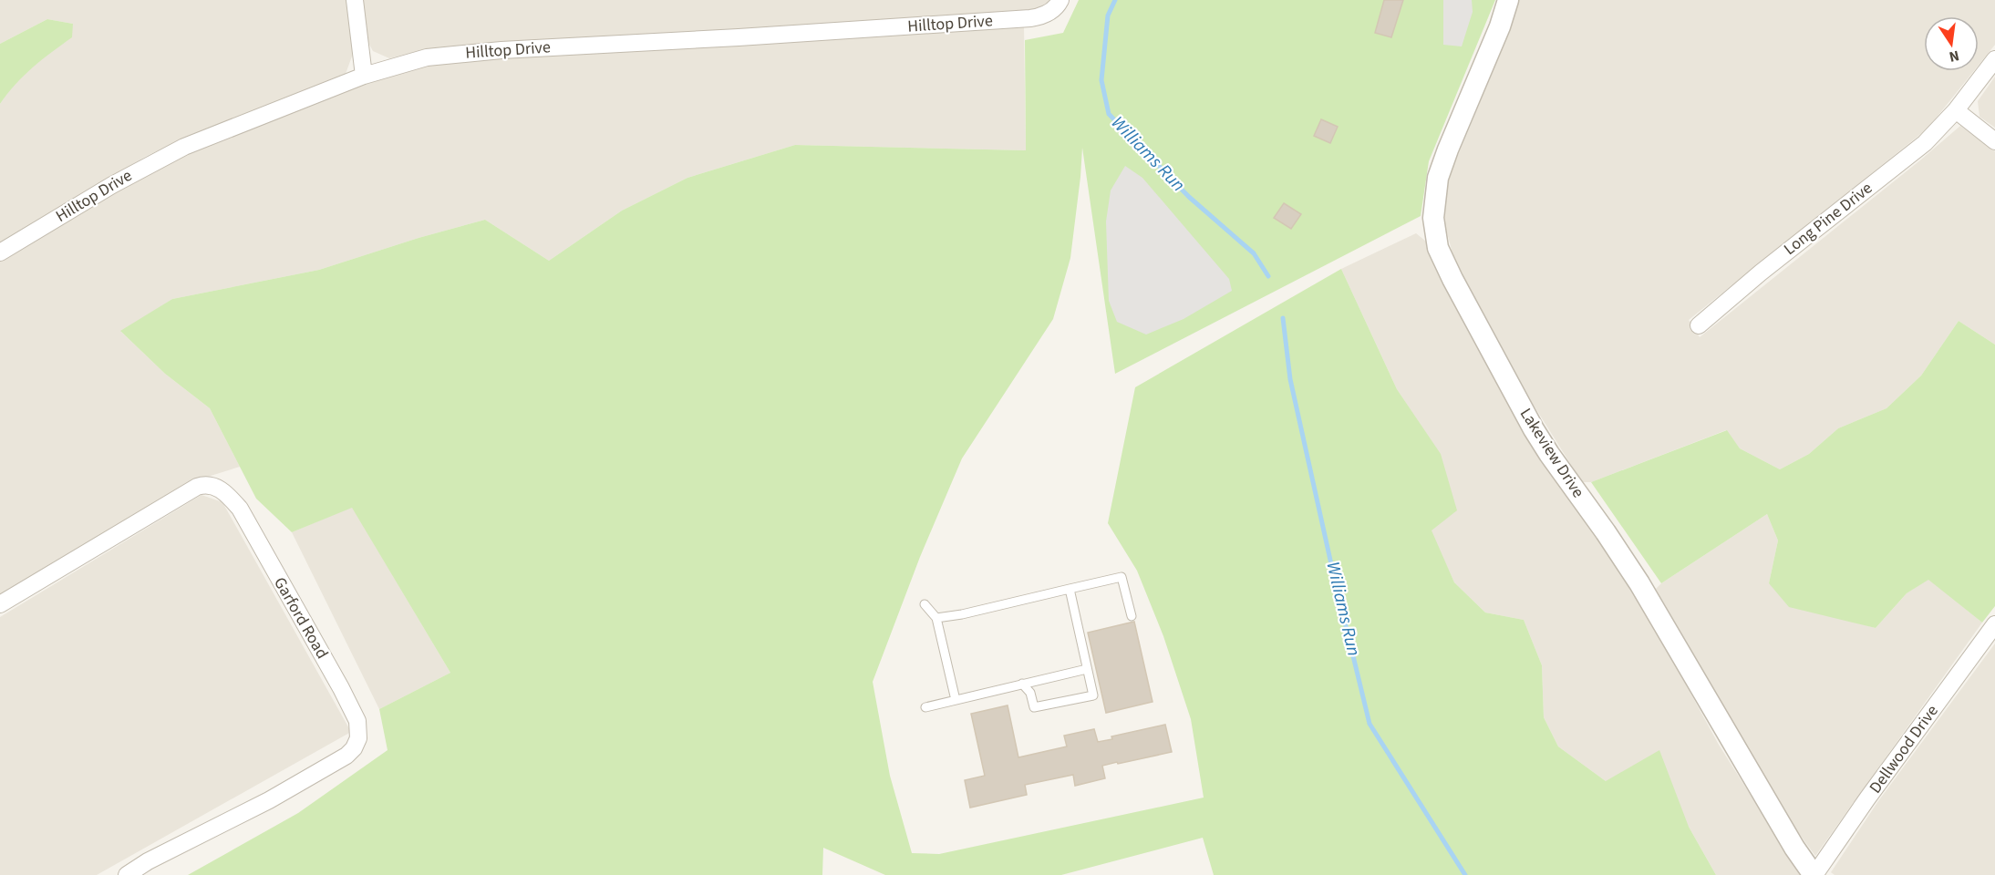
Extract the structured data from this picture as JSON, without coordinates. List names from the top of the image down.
{
  "streets": {
    "street": [
      "Hilltop Drive",
      "Long Pine Drive",
      "Lakeview Drive",
      "Garford Road",
      "Dellwood Drive"
    ]
  },
  "crossings": [
    ["Lakeview Drive", "Dellwood Drive"]
  ],
  "water": ["Williams Run"],
  "north": "bottom"
}
